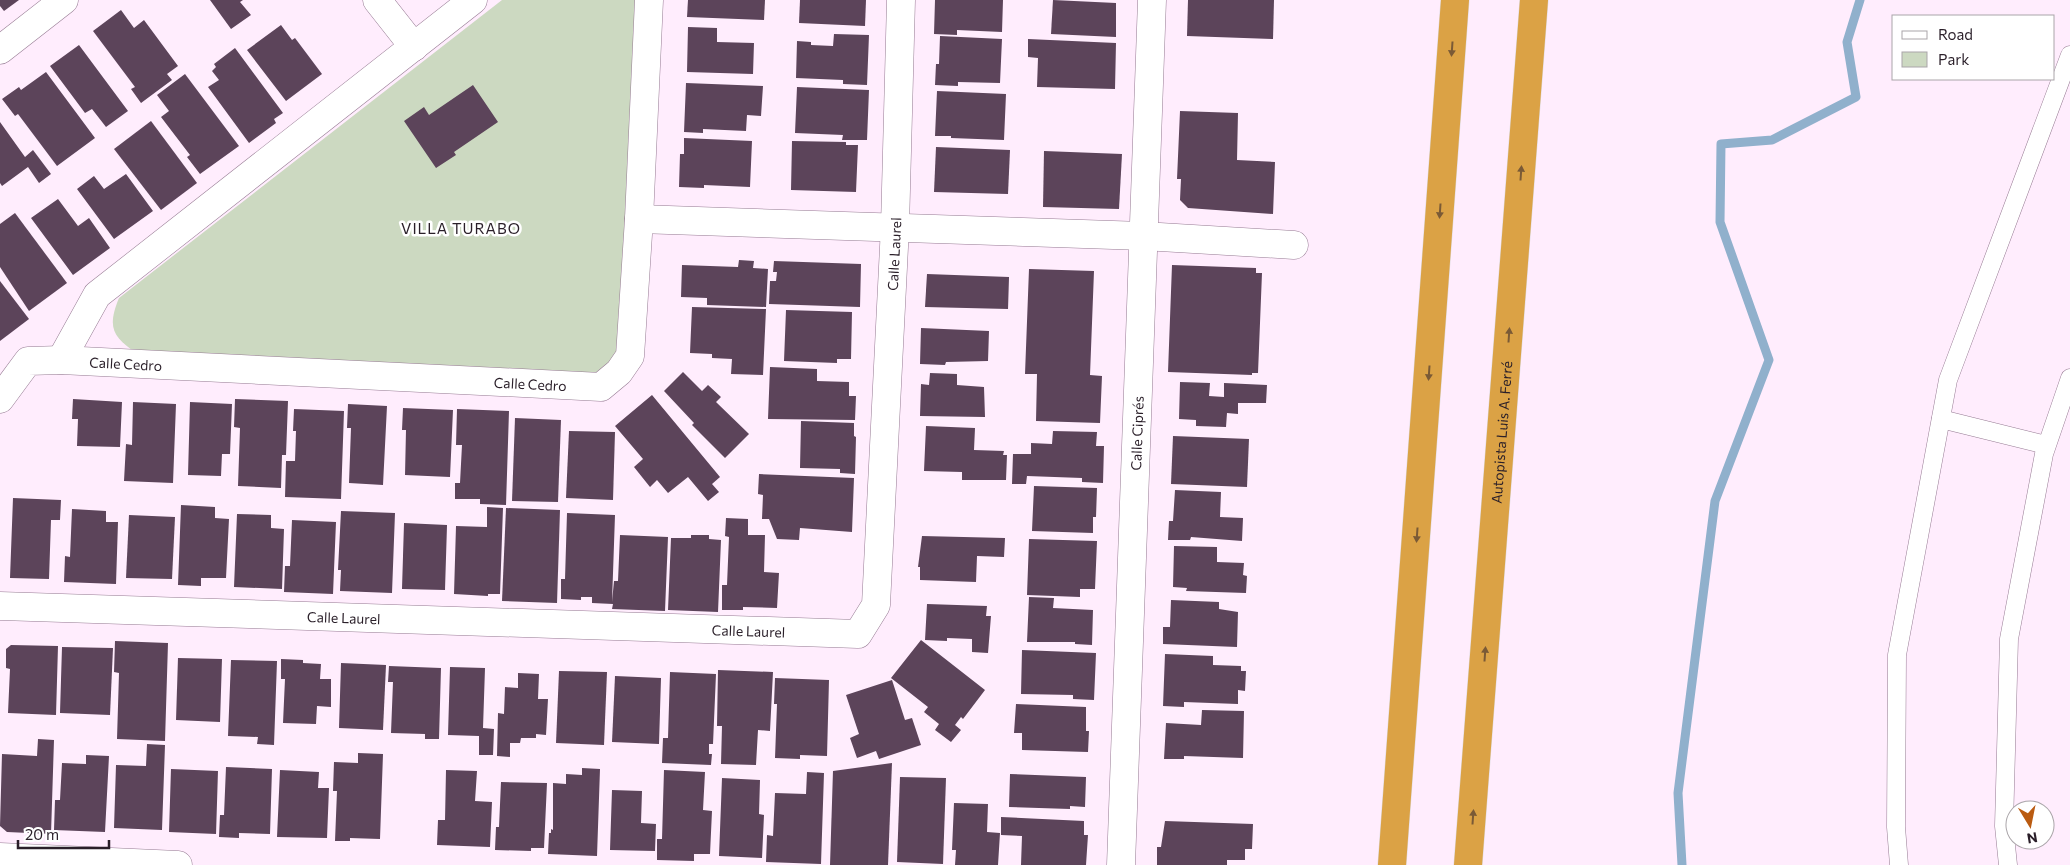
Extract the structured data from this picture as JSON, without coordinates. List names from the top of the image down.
{
  "streets": {
    "highway": ["Autopista Luis A. Ferré"],
    "street": ["Calle Laurel", "Calle Cedro", "Calle Ciprés"]
  },
  "districts": ["VILLA TURABO"],
  "legend": ["Road", "Park"],
  "scale_bar": "20 m",
  "north": "bottom"
}
